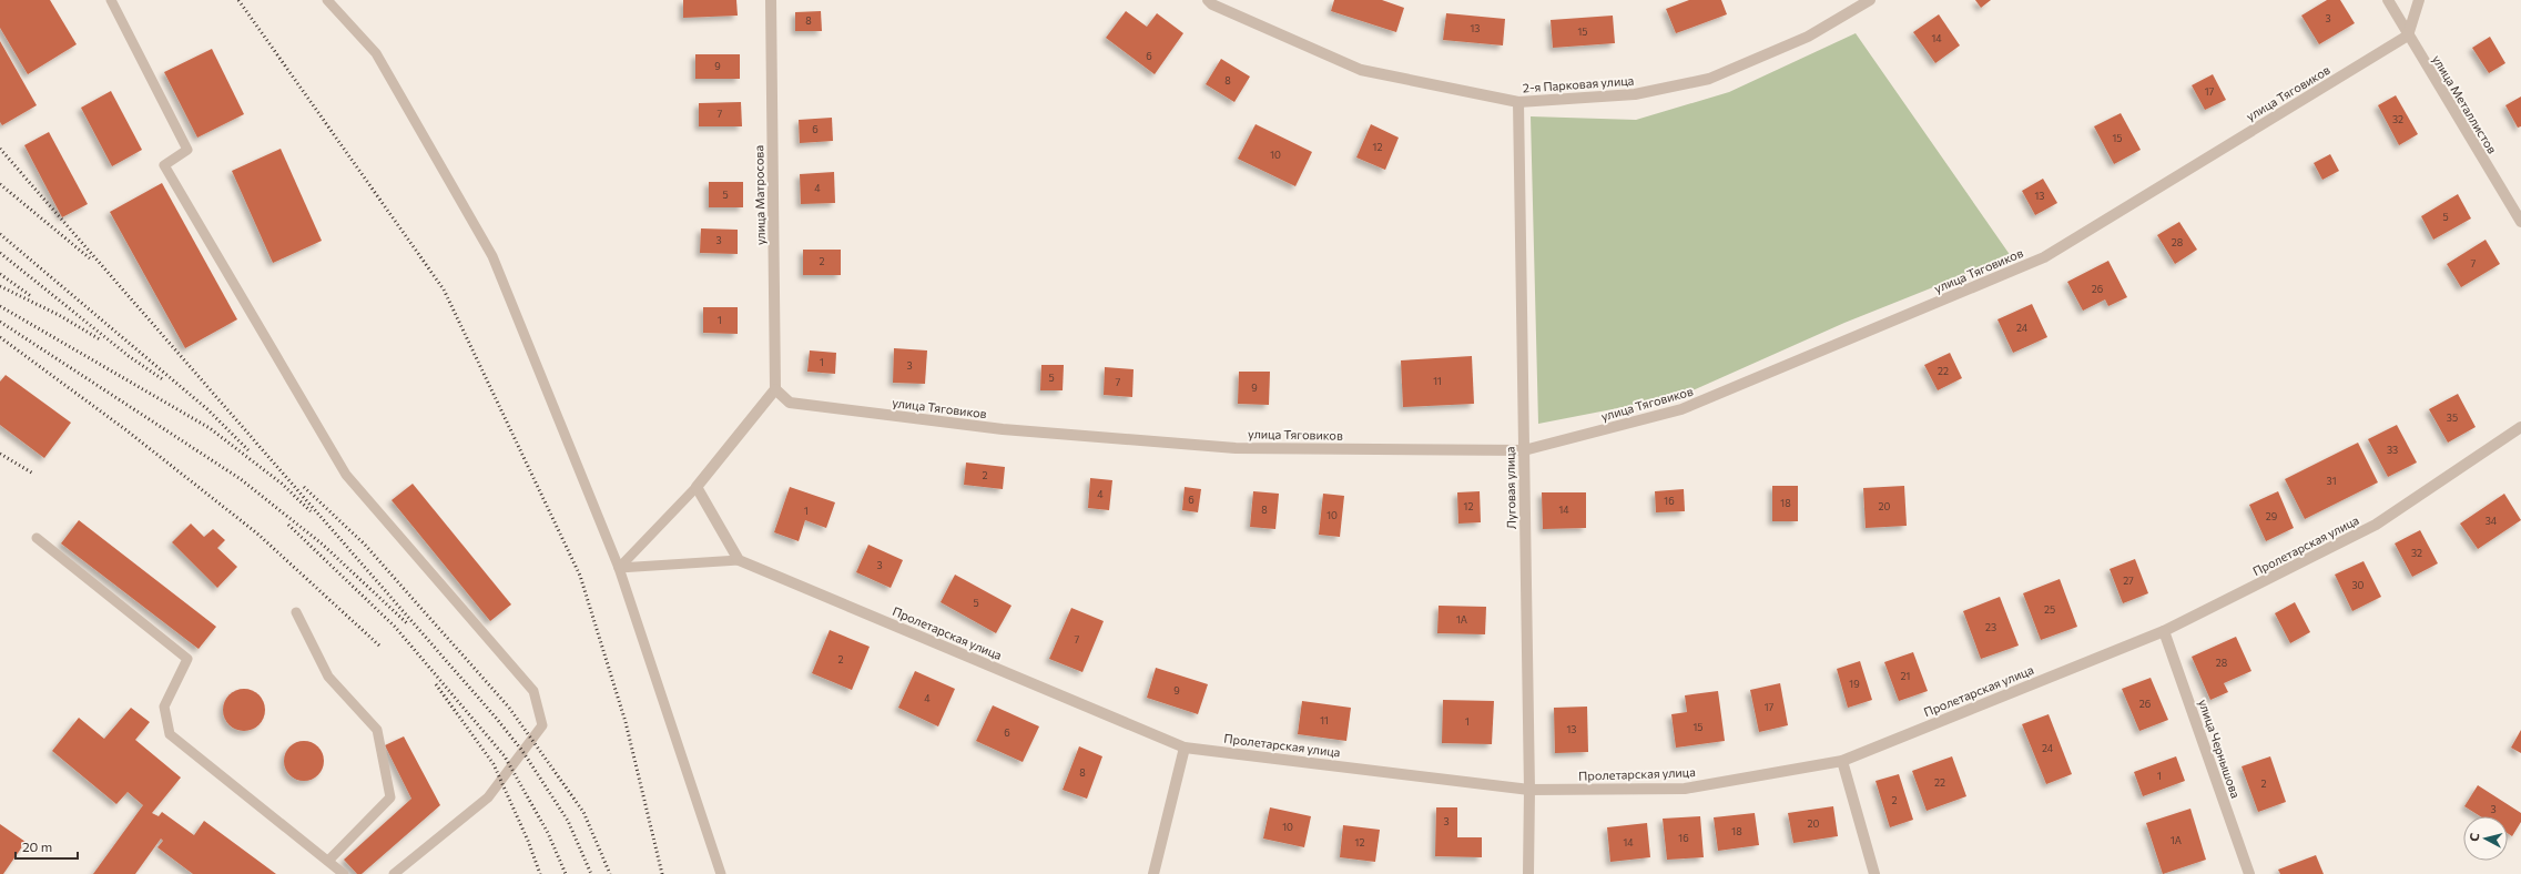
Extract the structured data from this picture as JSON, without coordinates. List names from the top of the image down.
{
  "streets": {
    "street": [
      "2-я Парковая улица",
      "улица Тяговиков",
      "улица Металлистов",
      "улица Матросова",
      "Луговая улица",
      "Пролетарская улица",
      "улица Чернышова"
    ]
  },
  "crossings": [
    ["2-я Парковая улица", "Луговая улица"],
    ["улица Тяговиков", "улица Металлистов"],
    ["улица Тяговиков", "улица Матросова"],
    ["улица Тяговиков", "Луговая улица"],
    ["Луговая улица", "Пролетарская улица"],
    ["Пролетарская улица", "улица Чернышова"]
  ],
  "house_numbers": [
    "3",
    "8",
    "13",
    "15",
    "14",
    "6",
    "9",
    "8",
    "17",
    "7",
    "32",
    "6",
    "15",
    "12",
    "10",
    "4",
    "5",
    "13",
    "5",
    "3",
    "28",
    "2",
    "7",
    "26",
    "1",
    "24",
    "1",
    "3",
    "22",
    "5",
    "11",
    "7",
    "9",
    "35",
    "33",
    "2",
    "31",
    "4",
    "6",
    "16",
    "18",
    "12",
    "20",
    "8",
    "14",
    "1",
    "10",
    "29",
    "34",
    "32",
    "3",
    "27",
    "30",
    "5",
    "25",
    "1А",
    "23",
    "7",
    "2",
    "28",
    "21",
    "19",
    "9",
    "4",
    "26",
    "17",
    "11",
    "1",
    "15",
    "13",
    "6",
    "24",
    "8",
    "1",
    "22",
    "2",
    "2",
    "3",
    "3",
    "20",
    "10",
    "18",
    "16",
    "1А",
    "12",
    "14"
  ],
  "scale_bar": "20 m",
  "north": "left"
}
